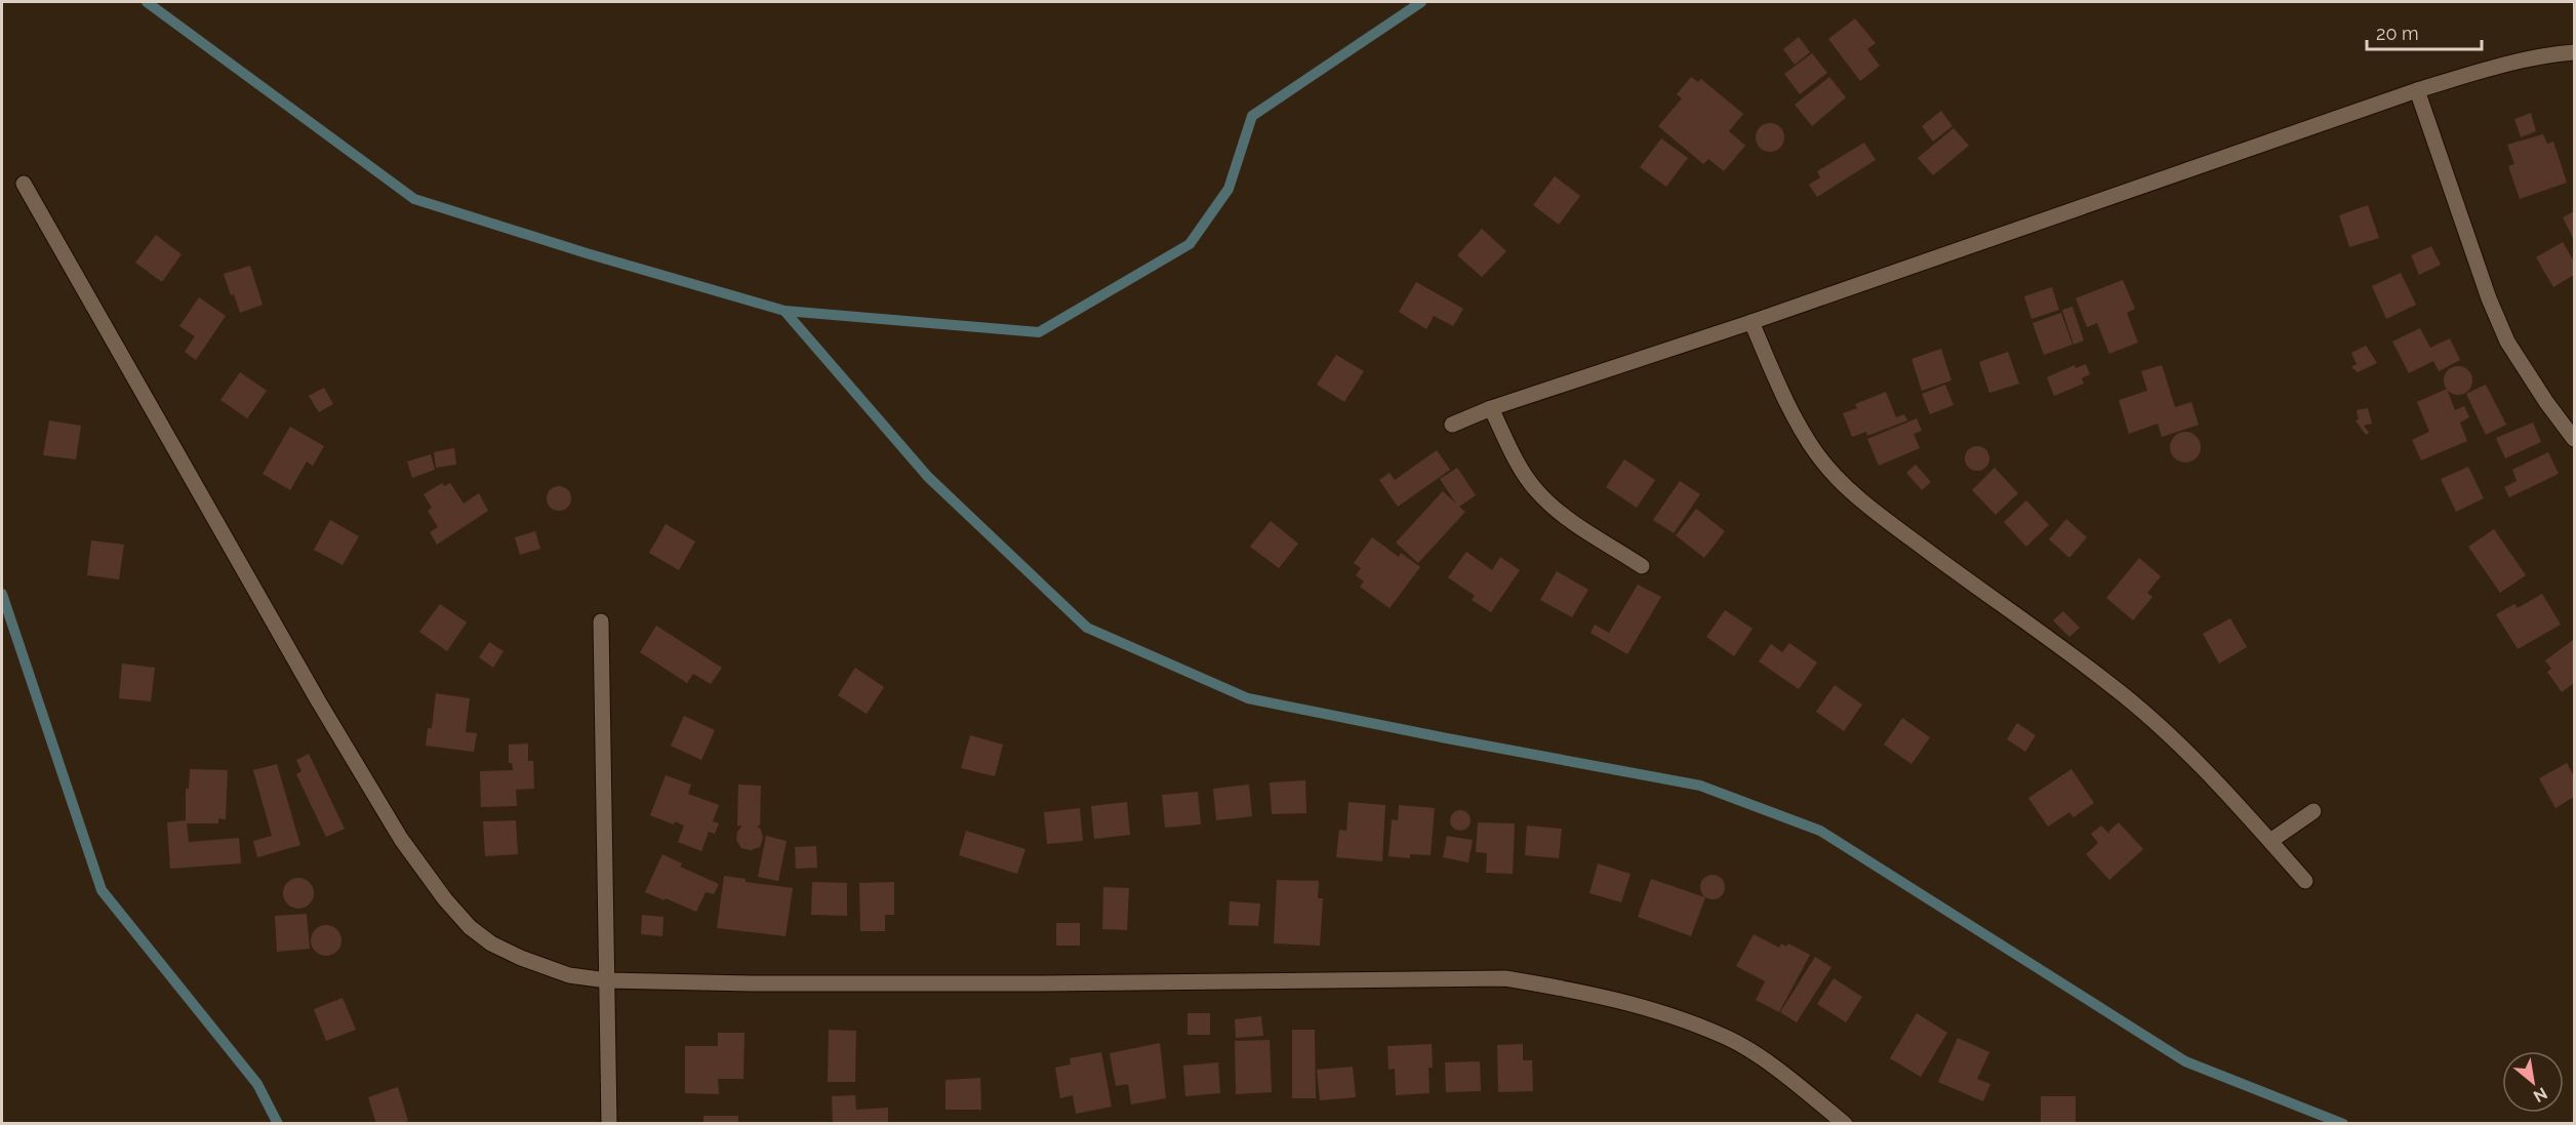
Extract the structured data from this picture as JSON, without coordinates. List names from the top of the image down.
{
  "scale_bar": "20 m",
  "north": "bottom right"
}
